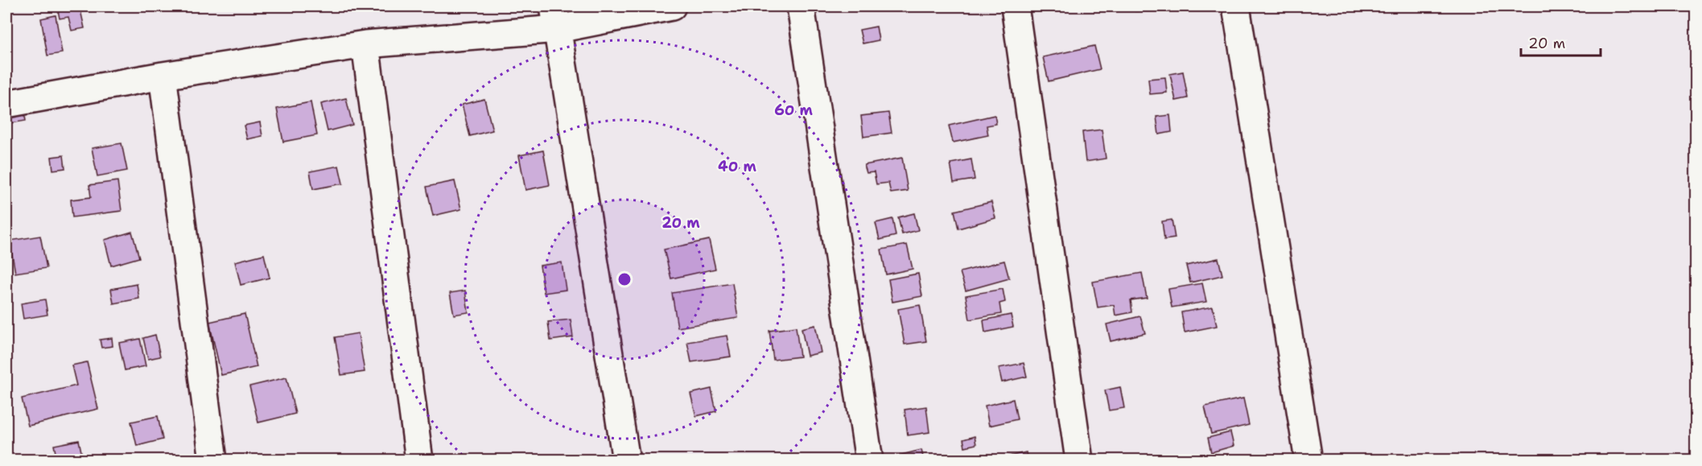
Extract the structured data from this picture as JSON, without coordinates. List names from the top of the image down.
{
  "scale_bar": "20 m",
  "rings": ["60 m", "40 m", "20 m"]
}
